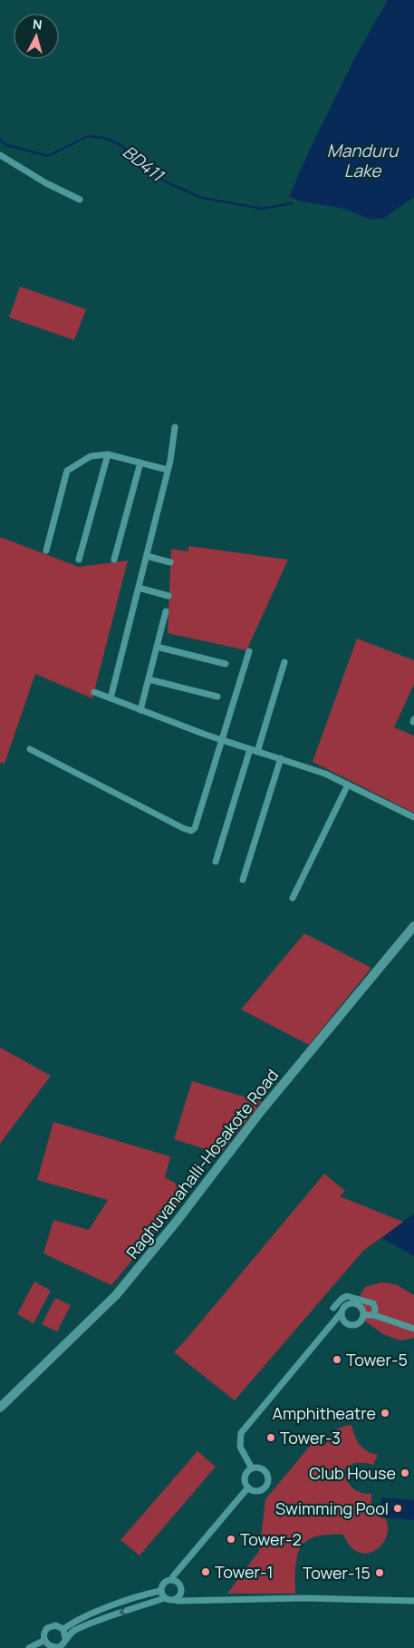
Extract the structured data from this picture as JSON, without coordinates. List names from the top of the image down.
{
  "streets": {
    "main road": ["Raghuvanahalli-Hosakote Road"]
  },
  "water": ["Manduru Lake", "BD411"],
  "places": [
    "Tower-5",
    "Amphitheatre",
    "Tower-3",
    "Club House",
    "Swimming Pool",
    "Tower-2",
    "Tower-1",
    "Tower-15"
  ],
  "north": "top"
}
